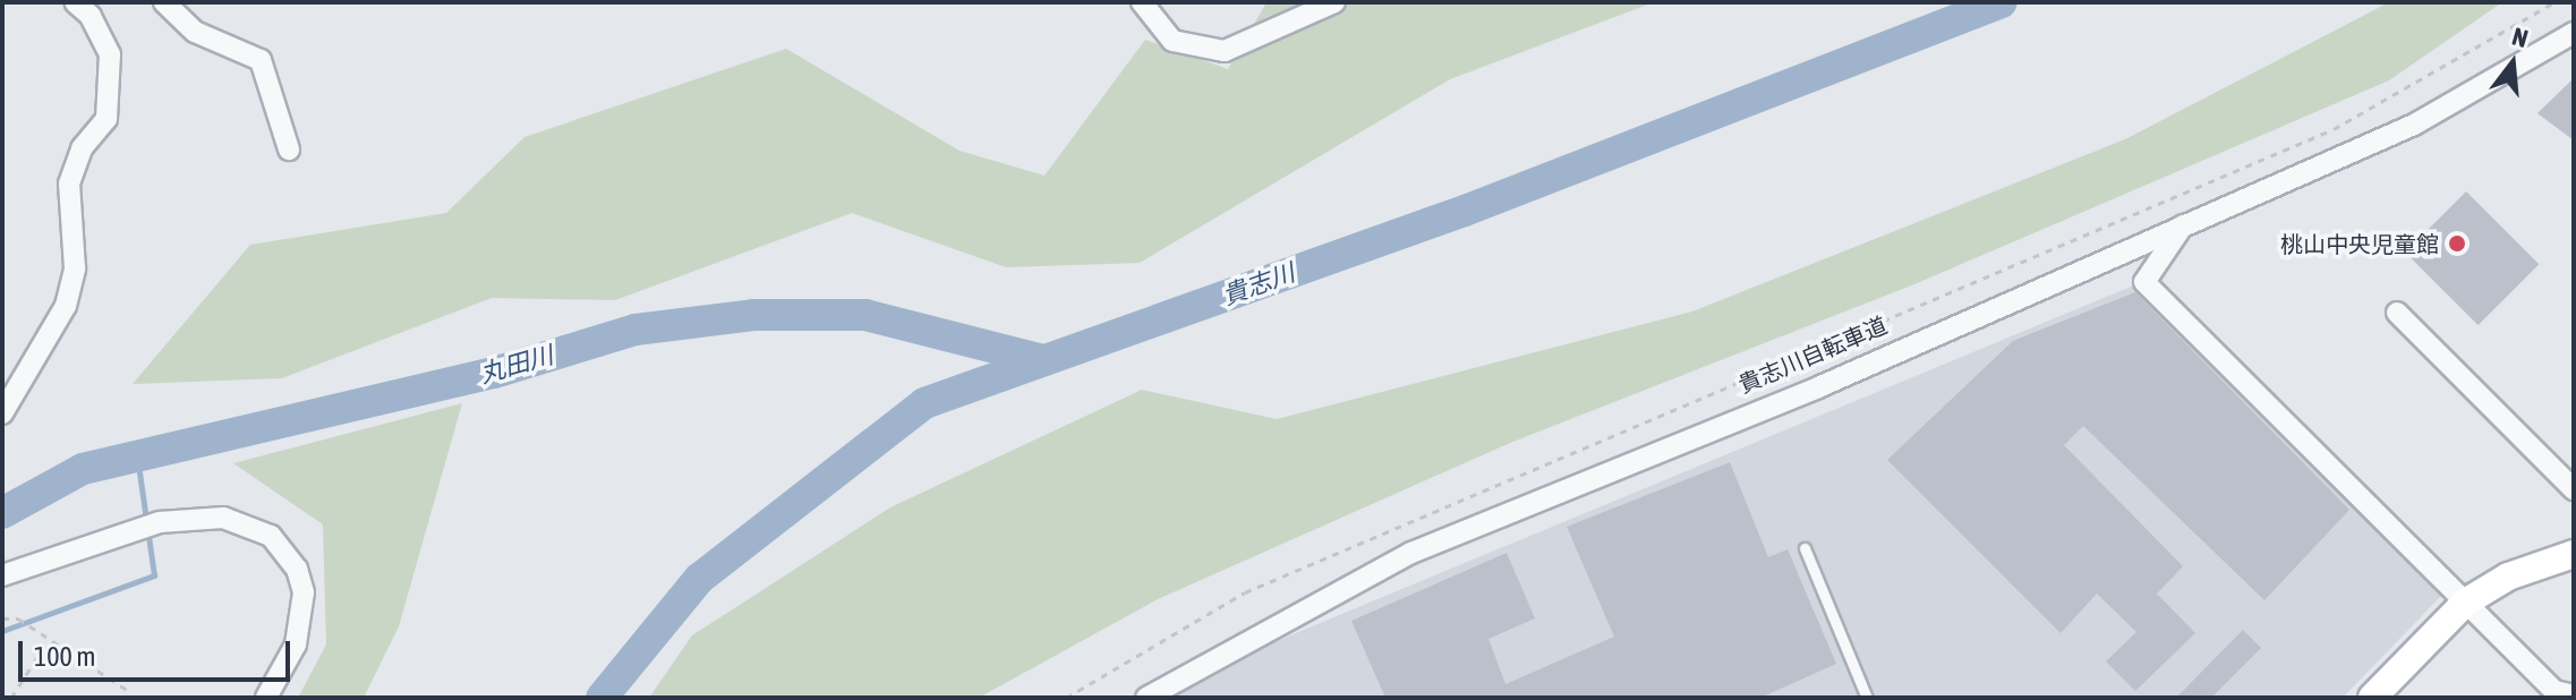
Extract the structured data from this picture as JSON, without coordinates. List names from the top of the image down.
{
  "streets": {
    "path": ["貴志川自転車道"]
  },
  "water": ["貴志川", "丸田川"],
  "places": ["桃山中央児童館"],
  "scale_bar": "100 m",
  "north": "top"
}
